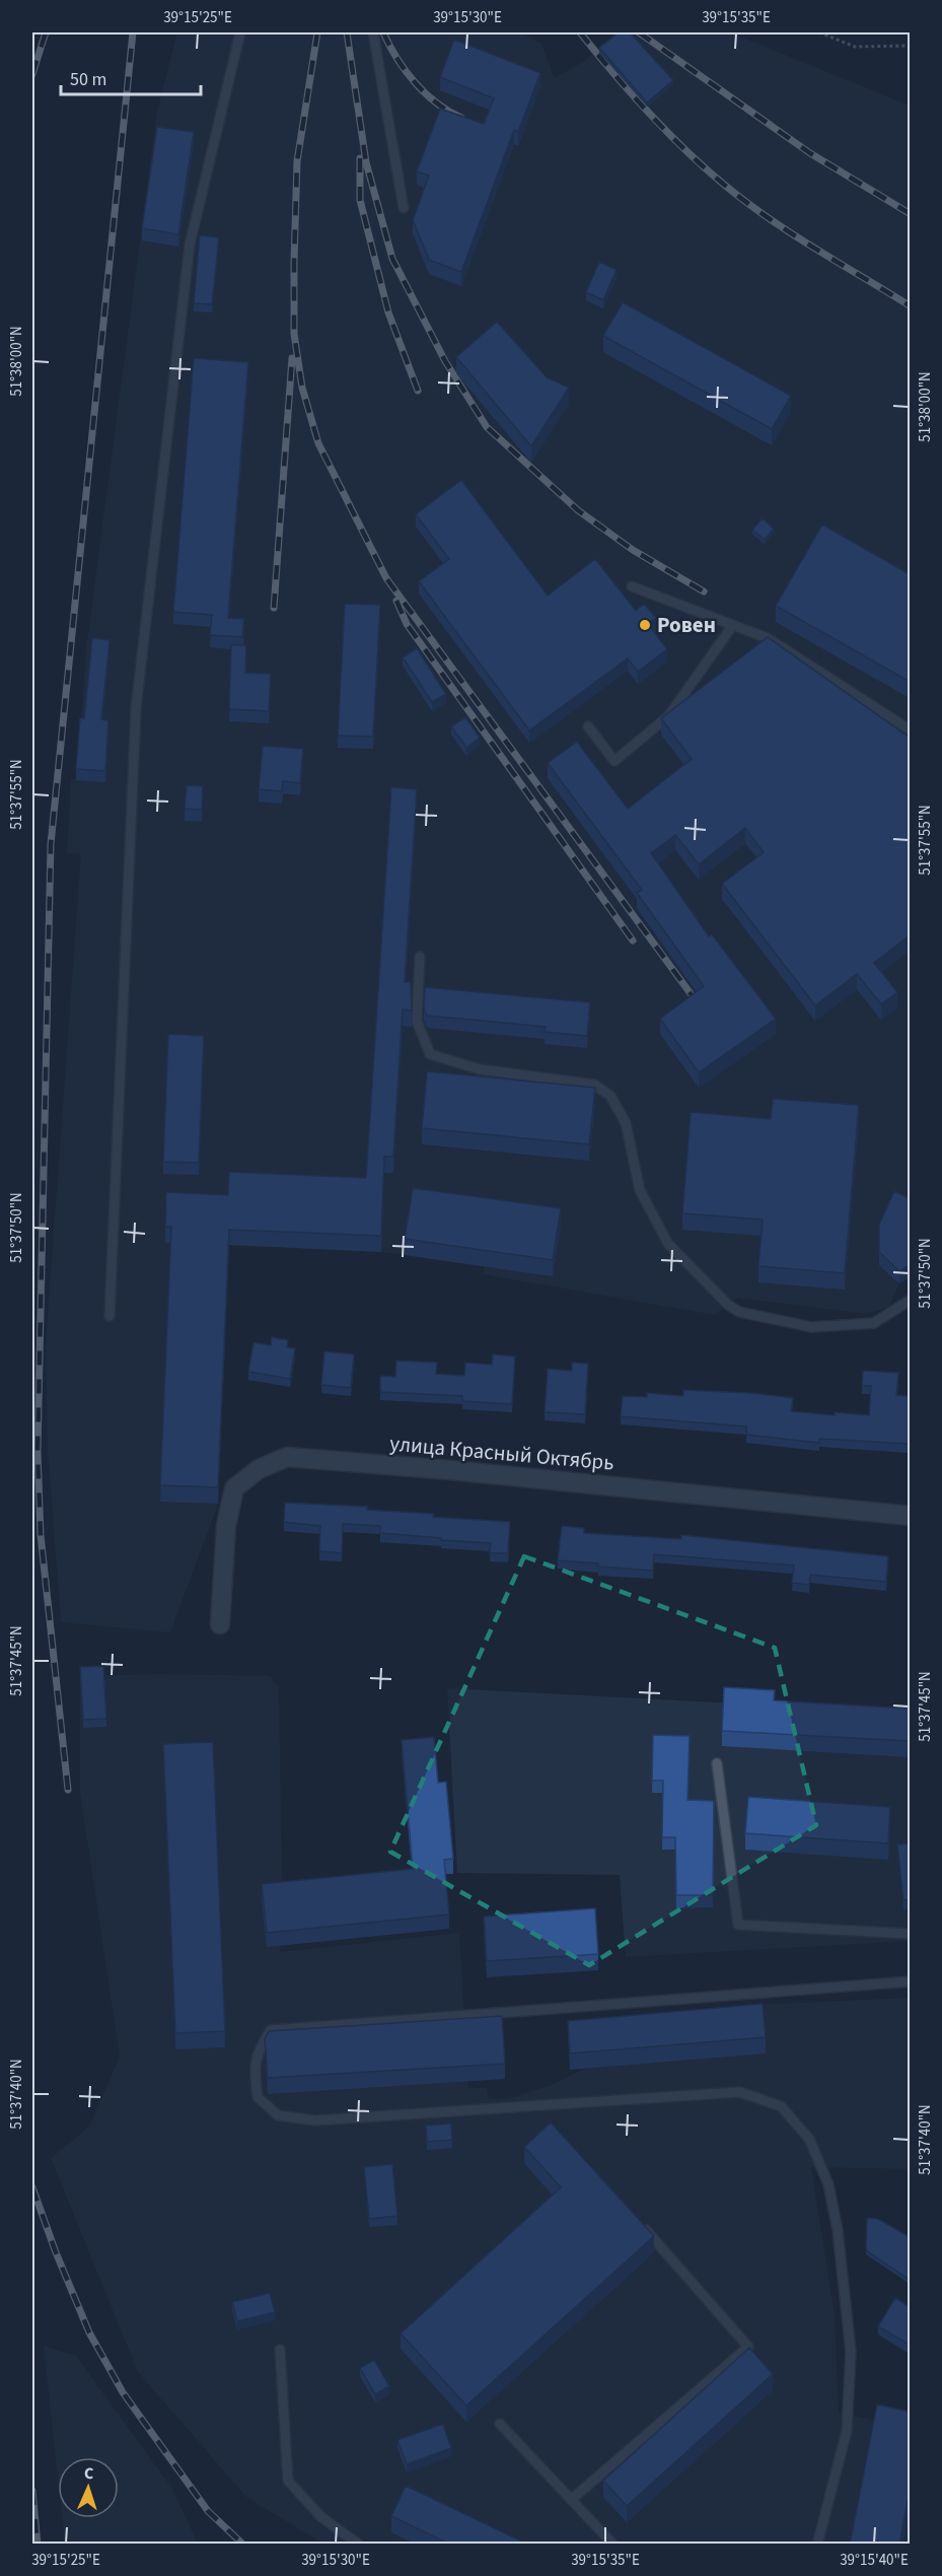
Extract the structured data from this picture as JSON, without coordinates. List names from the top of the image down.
{
  "streets": {
    "street": ["улица Красный Октябрь"]
  },
  "places": ["Ровен"],
  "scale_bar": "50 m",
  "north": "top",
  "coordinates": [
    "39°15'25\"E",
    "39°15'30\"E",
    "39°15'35\"E",
    "51°38'00\"N",
    "51°37'55\"N",
    "51°37'50\"N",
    "51°37'45\"N",
    "51°37'40\"N",
    "39°15'40\"E"
  ]
}
